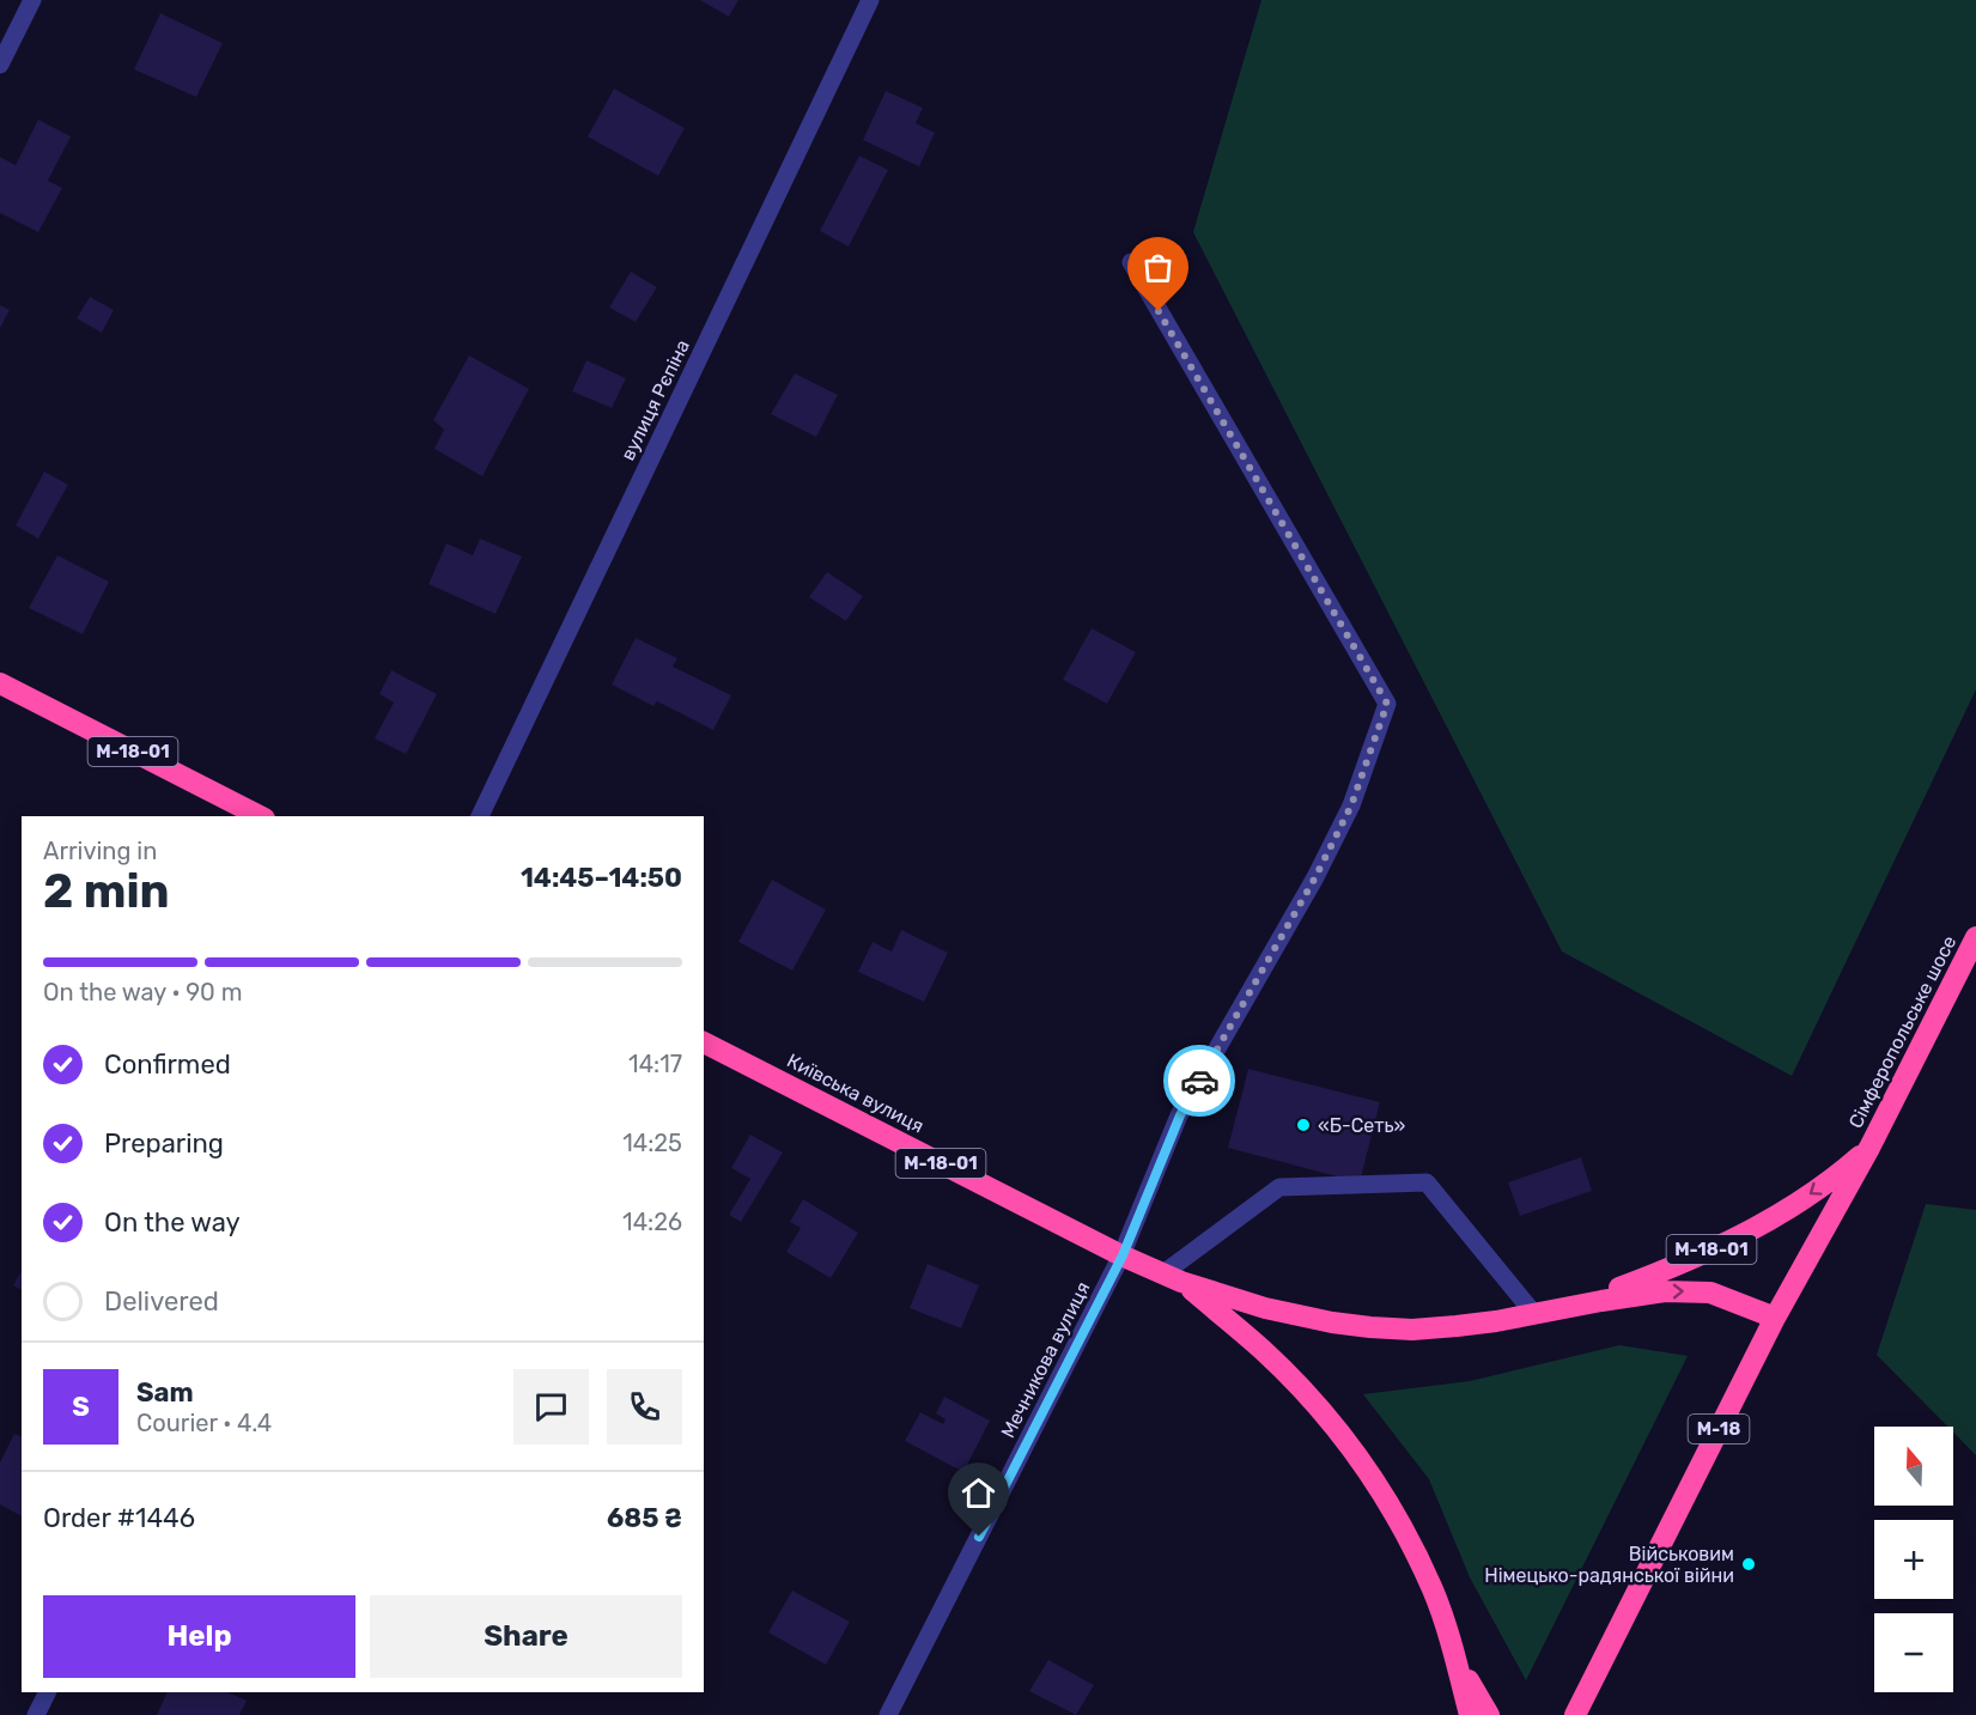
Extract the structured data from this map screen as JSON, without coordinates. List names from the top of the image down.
{
  "streets": {
    "highway": [
      "М-18-01",
      "Сімферопольське шосе",
      "Київська вулиця",
      "М-18"
    ],
    "street": ["вулиця Рєпіна", "Мечникова вулиця"]
  },
  "crossings": [
    ["М-18-01", "Сімферопольське шосе"],
    ["М-18-01", "Київська вулиця"],
    ["М-18-01", "М-18"],
    ["Сімферопольське шосе", "М-18"],
    ["Київська вулиця", "Мечникова вулиця"]
  ],
  "places": ["«Б-Сеть»", "Військовим Німецько-радянської війни"],
  "north": "top",
  "page": {
    "heading": ["2 min", "Arriving in", "14:45–14:50"],
    "panel": [
      "Sam",
      "Courier · 4.4",
      "Order #1446",
      "685 ₴"
    ],
    "bar": "On the way · 90 m",
    "list": [
      ["Confirmed", "14:17"],
      ["Preparing", "14:25"],
      ["On the way", "14:26"],
      "Delivered"
    ],
    "round": "S",
    "map_buttons": ["+", "−"],
    "buttons": ["Help", "Share"]
  }
}
